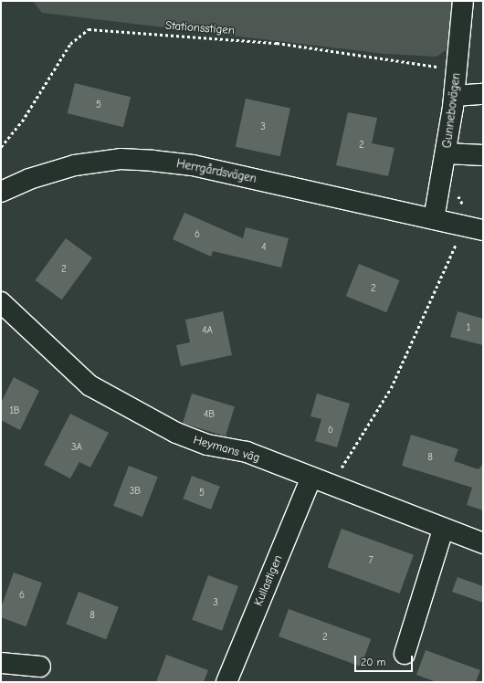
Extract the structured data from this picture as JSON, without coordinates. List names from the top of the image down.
{
  "streets": {
    "street": [
      "Gunnebovägen",
      "Herrgårdsvägen",
      "Heymans väg",
      "Kullastigen"
    ],
    "path": ["Stationsstigen"]
  },
  "crossings": [
    ["Stationsstigen", "Gunnebovägen"],
    ["Gunnebovägen", "Herrgårdsvägen"],
    ["Heymans väg", "Kullastigen"]
  ],
  "house_numbers": [
    "5",
    "3",
    "2",
    "6",
    "4",
    "2",
    "2",
    "1",
    "4A",
    "1B",
    "4B",
    "6",
    "3A",
    "8",
    "3B",
    "5",
    "7",
    "6",
    "3",
    "8",
    "2"
  ],
  "scale_bar": "20 m"
}
